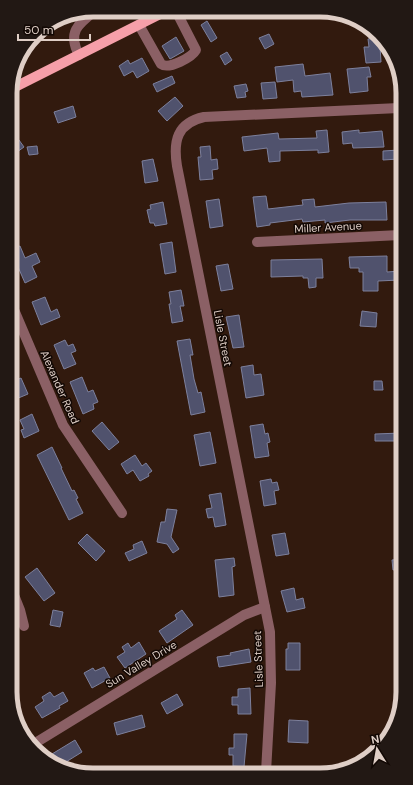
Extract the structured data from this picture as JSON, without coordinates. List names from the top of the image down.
{
  "streets": {
    "street": [
      "Miller Avenue",
      "Lisle Street",
      "Alexander Road",
      "Sun Valley Drive"
    ]
  },
  "crossings": [
    ["Lisle Street", "Sun Valley Drive"]
  ],
  "scale_bar": "50 m",
  "north": "top"
}
